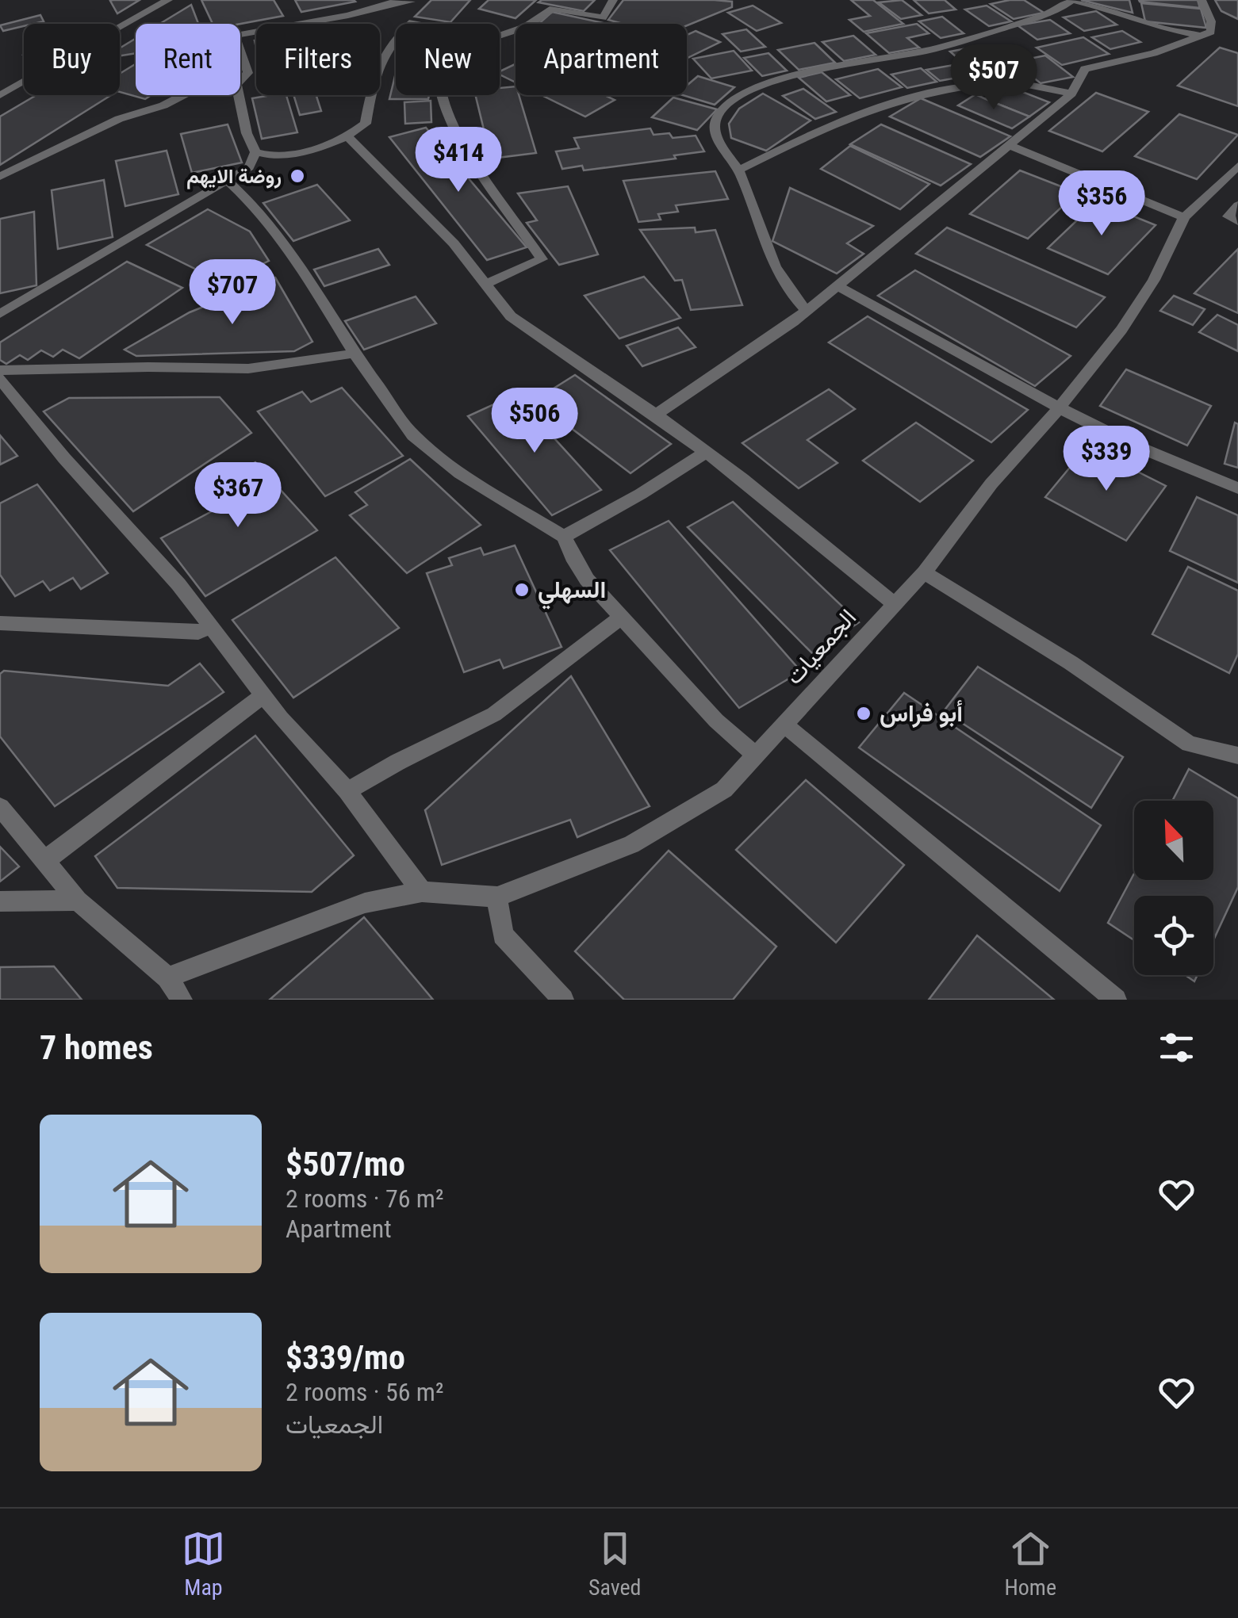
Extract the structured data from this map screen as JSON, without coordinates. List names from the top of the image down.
{
  "streets": {
    "street": ["الجمعيات"]
  },
  "places": ["روضة الايهم", "السهلي", "أبو فراس"],
  "north": "top left",
  "page": {
    "chip": [
      "Buy",
      "Rent",
      "Filters",
      "New",
      "Apartment"
    ],
    "price": [
      "$507",
      "$414",
      "$356",
      "$707",
      "$506",
      "$339",
      "$367"
    ],
    "heading": "7 homes",
    "list": [
      {
        "name": "$507/mo",
        "note": "2 rooms · 76 m² · Apartment"
      },
      {
        "name": "$339/mo",
        "note": "2 rooms · 56 m² · الجمعيات"
      }
    ],
    "tabs": ["Map", "Saved", "Home"]
  }
}
